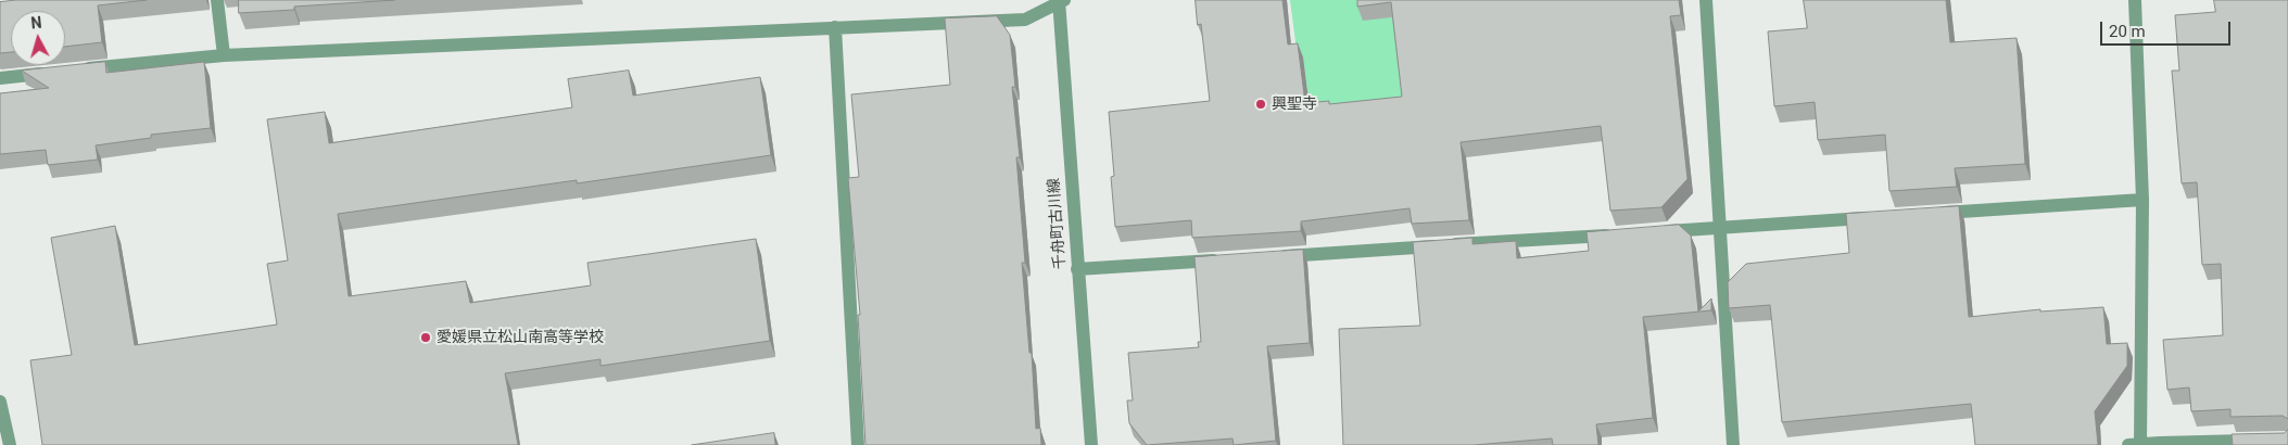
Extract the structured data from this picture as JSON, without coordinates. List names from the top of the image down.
{
  "streets": {
    "street": ["千舟町古川線"]
  },
  "places": ["興聖寺", "愛媛県立松山南高等学校"],
  "scale_bar": "20 m",
  "north": "top"
}
